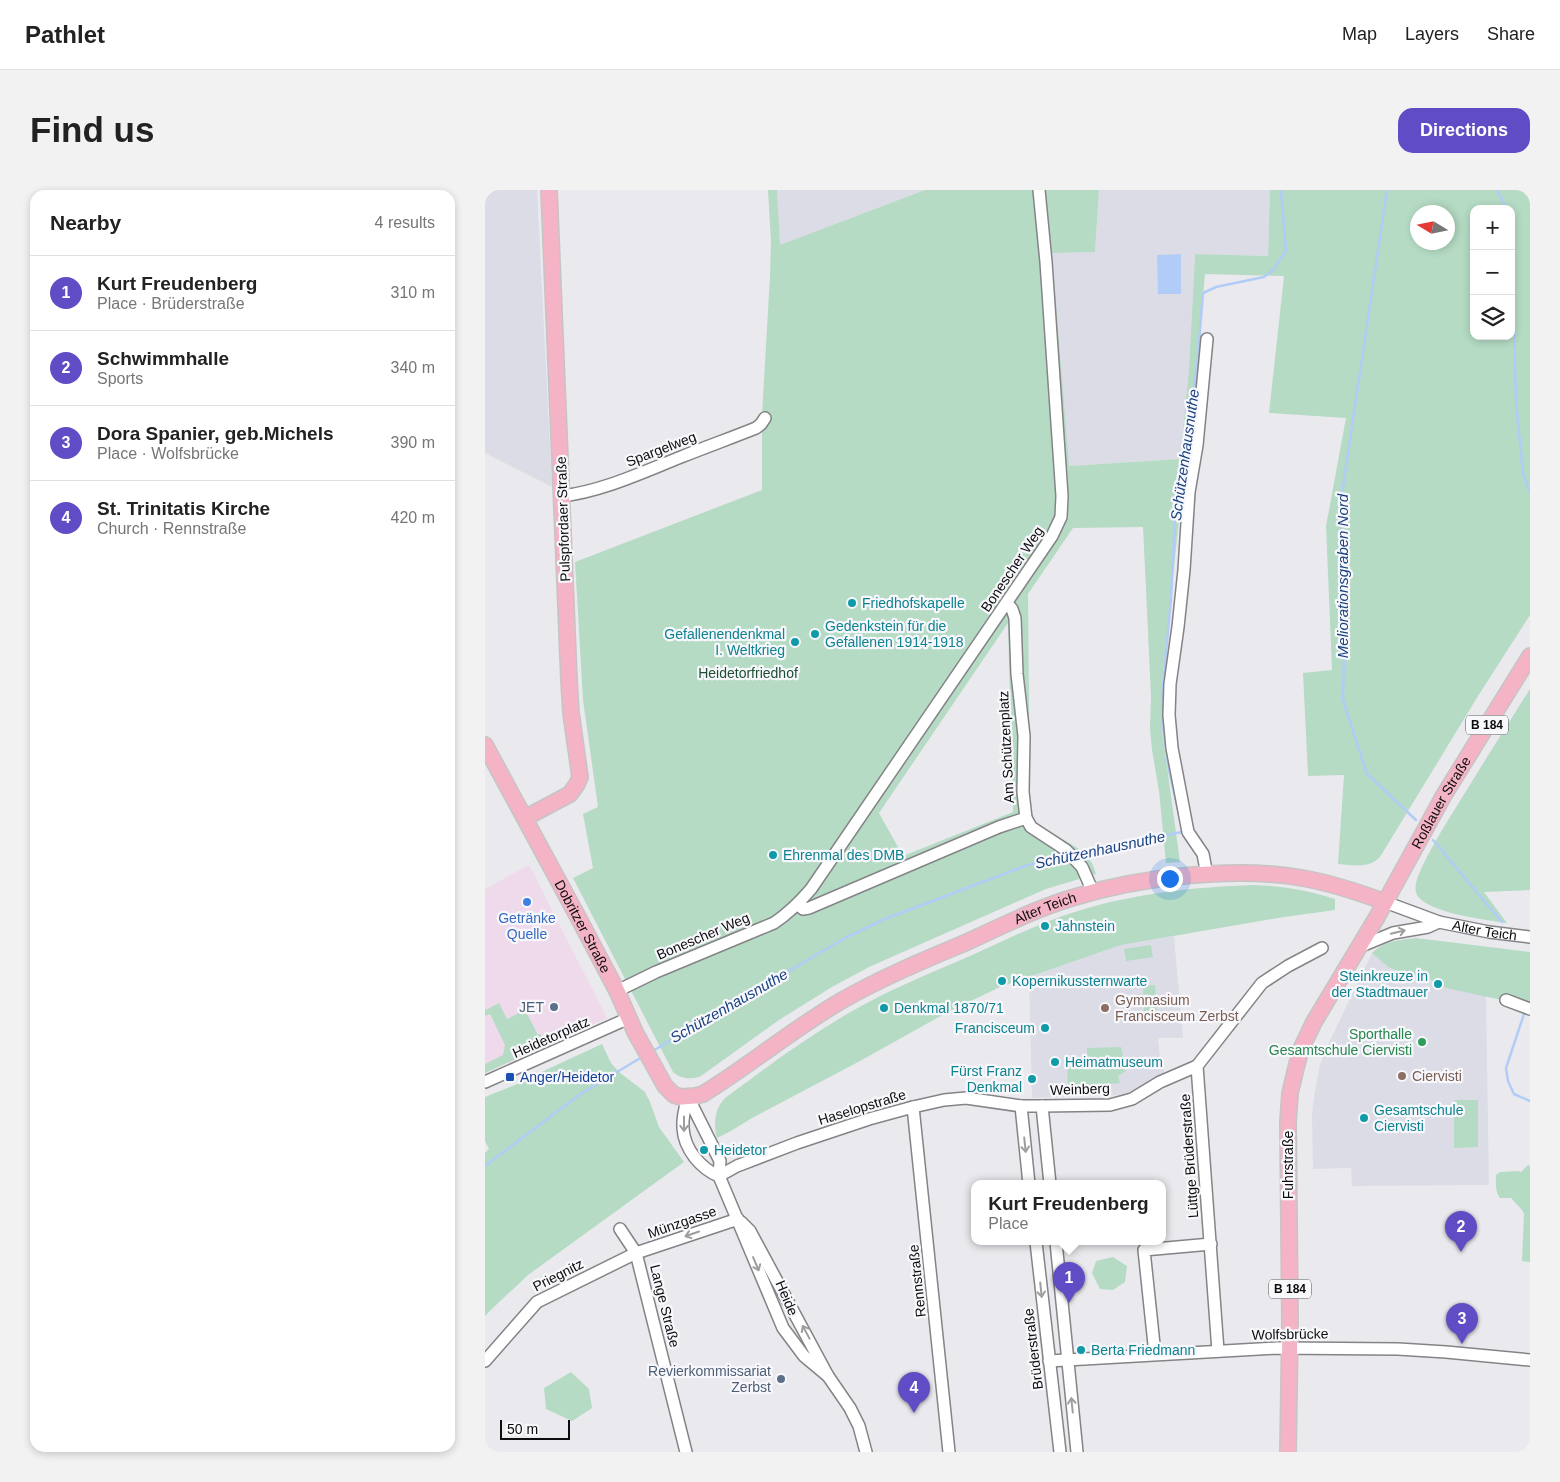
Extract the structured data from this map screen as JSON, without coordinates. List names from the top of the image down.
{
  "streets": {
    "main road": [
      "Pulspfordaer Straße",
      "B 184",
      "Roßlauer Straße",
      "Alter Teich",
      "Dobritzer Straße",
      "Fuhrstraße"
    ],
    "street": [
      "Spargelweg",
      "Bonescher Weg",
      "Am Schützenplatz",
      "Heidetorplatz",
      "Weinberg",
      "Haselopstraße",
      "Lüttge Brüderstraße",
      "Münzgasse",
      "Priegnitz",
      "Rennstraße",
      "Heide",
      "Lange Straße",
      "Wolfsbrücke",
      "Brüderstraße"
    ]
  },
  "crossings": [
    ["Spargelweg", "Pulspfordaer Straße"],
    ["Pulspfordaer Straße", "Dobritzer Straße"],
    ["Bonescher Weg", "Am Schützenplatz"],
    ["Bonescher Weg", "Dobritzer Straße"],
    ["Am Schützenplatz", "Alter Teich"],
    ["Roßlauer Straße", "Alter Teich"],
    ["Roßlauer Straße", "Fuhrstraße"],
    ["Alter Teich", "Dobritzer Straße"],
    ["Alter Teich", "Fuhrstraße"],
    ["Alter Teich", "Heide"],
    ["Dobritzer Straße", "Heidetorplatz"],
    ["Dobritzer Straße", "Heide"],
    ["Weinberg", "Haselopstraße"],
    ["Weinberg", "Lüttge Brüderstraße"],
    ["Haselopstraße", "Rennstraße"],
    ["Haselopstraße", "Heide"],
    ["Lüttge Brüderstraße", "Wolfsbrücke"],
    ["Fuhrstraße", "Wolfsbrücke"],
    ["Münzgasse", "Priegnitz"],
    ["Münzgasse", "Heide"],
    ["Münzgasse", "Lange Straße"],
    ["Priegnitz", "Lange Straße"],
    ["Wolfsbrücke", "Brüderstraße"]
  ],
  "one_way": ["Münzgasse"],
  "water": ["Schützenhausnuthe", "Meliorationsgraben Nord"],
  "parks": ["Heidetorfriedhof"],
  "places": {
    "other": [
      "Friedhofskapelle",
      "Gedenkstein für die Gefallenen 1914-1918",
      "Gefallenendenkmal I. Weltkrieg",
      "Ehrenmal des DMB",
      "Getränke Quelle",
      "Jahnstein",
      "Kopernikussternwarte",
      "Steinkreuze in der Stadtmauer",
      "JET",
      "Denkmal 1870/71",
      "Gymnasium Francisceum Zerbst",
      "Francisceum",
      "Sporthalle Gesamtschule Ciervisti",
      "Heimatmuseum",
      "Ciervisti",
      "Fürst Franz Denkmal",
      "Gesamtschule Ciervisti",
      "Heidetor",
      "Berta Friedmann",
      "Revierkommissariat Zerbst"
    ],
    "transit": ["Anger/Heidetor"]
  },
  "scale_bar": "50 m",
  "north": "left",
  "page": {
    "header": "Pathlet",
    "nav": ["Map", "Layers", "Share"],
    "buttons": "Directions",
    "title": "Find us",
    "heading": ["Nearby", "4 results"],
    "map_buttons": ["+", "−"],
    "list": [
      {
        "mark": "1",
        "name": "Kurt Freudenberg",
        "note": "Place · Brüderstraße",
        "value": "310 m"
      },
      {
        "mark": "2",
        "name": "Schwimmhalle",
        "note": "Sports",
        "value": "340 m"
      },
      {
        "mark": "3",
        "name": "Dora Spanier, geb.Michels",
        "note": "Place · Wolfsbrücke",
        "value": "390 m"
      },
      {
        "mark": "4",
        "name": "St. Trinitatis Kirche",
        "note": "Church · Rennstraße",
        "value": "420 m"
      }
    ],
    "popup": ["Kurt Freudenberg", "Place"],
    "pins": [
      "2",
      "1",
      "3",
      "4"
    ],
    "scale": "50 m"
  }
}
